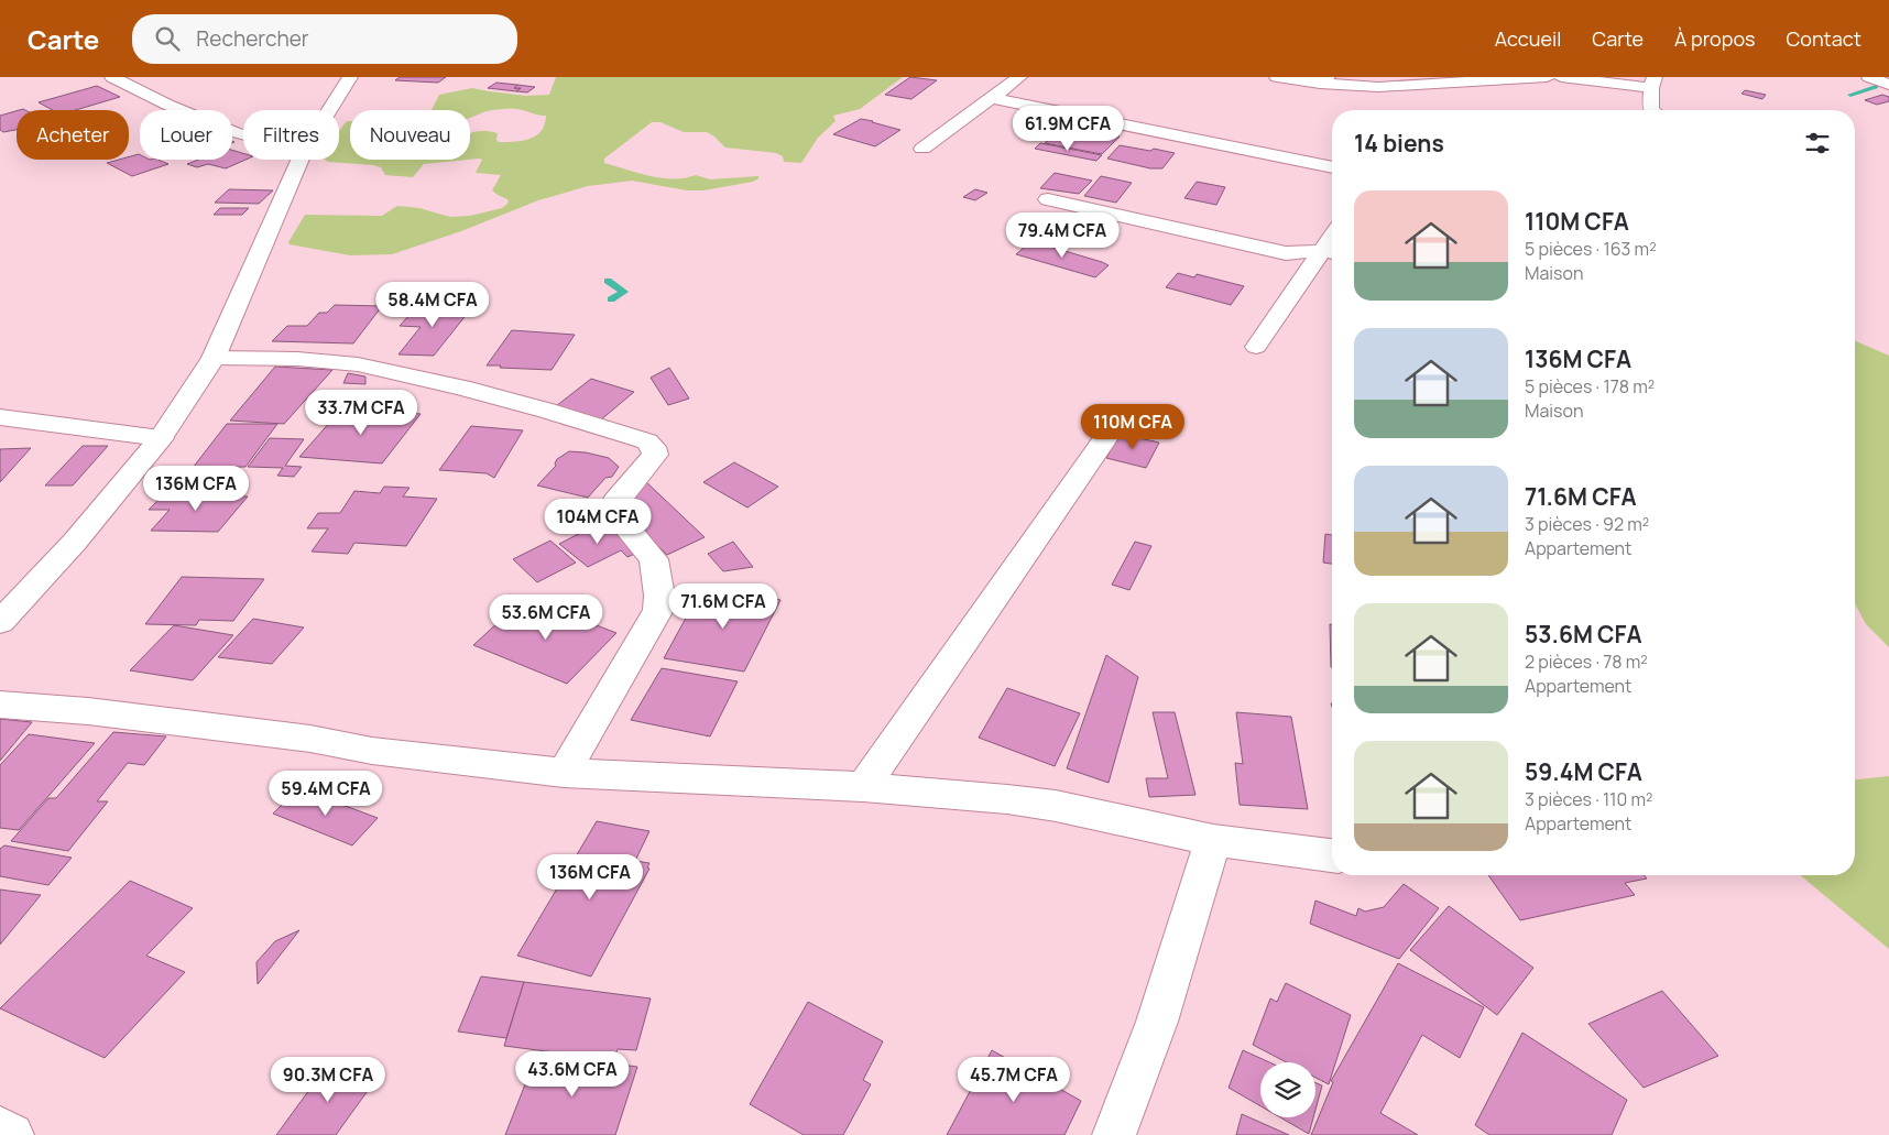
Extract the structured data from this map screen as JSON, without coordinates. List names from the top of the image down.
{
  "page": {
    "header": "Carte",
    "search": "Rechercher",
    "nav": [
      "Accueil",
      "Carte",
      "À propos",
      "Contact"
    ],
    "price": [
      "61.9M CFA",
      "79.4M CFA",
      "58.4M CFA",
      "33.7M CFA",
      "110M CFA",
      "136M CFA",
      "104M CFA",
      "71.6M CFA",
      "53.6M CFA",
      "59.4M CFA",
      "136M CFA",
      "43.6M CFA",
      "90.3M CFA",
      "45.7M CFA"
    ],
    "chip": [
      "Acheter",
      "Louer",
      "Filtres",
      "Nouveau"
    ],
    "heading": "14 biens",
    "list": [
      {
        "name": "110M CFA",
        "note": "5 pièces · 163 m² · Maison"
      },
      {
        "name": "136M CFA",
        "note": "5 pièces · 178 m² · Maison"
      },
      {
        "name": "71.6M CFA",
        "note": "3 pièces · 92 m² · Appartement"
      },
      {
        "name": "53.6M CFA",
        "note": "2 pièces · 78 m² · Appartement"
      },
      {
        "name": "59.4M CFA",
        "note": "3 pièces · 110 m² · Appartement"
      }
    ]
  }
}
